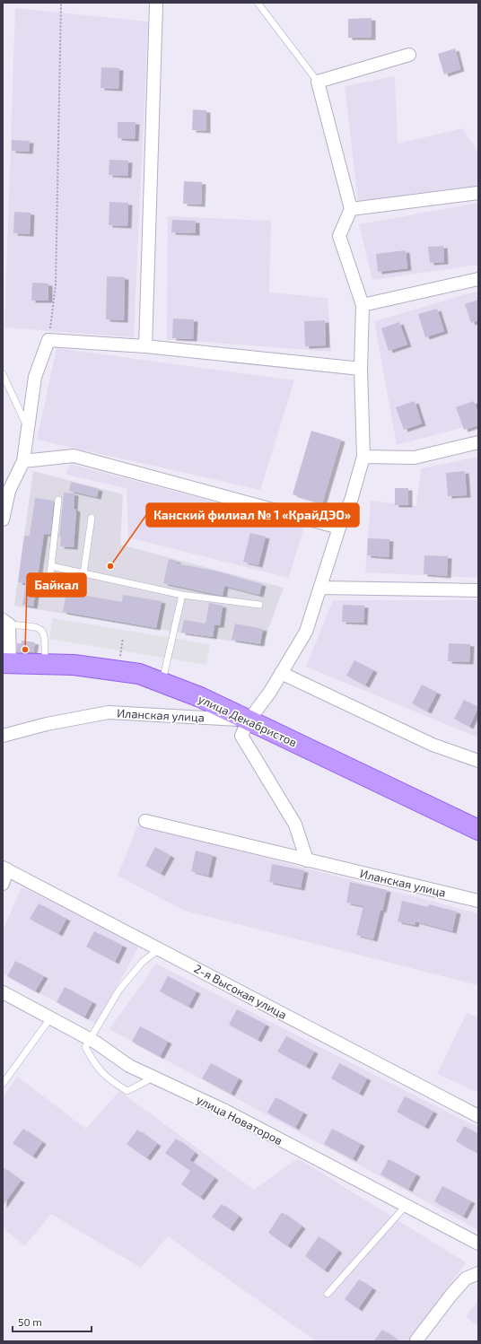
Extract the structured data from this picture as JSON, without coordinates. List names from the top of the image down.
{
  "streets": {
    "main road": ["улица Декабристов"],
    "street": ["Иланская улица", "2-я Высокая улица", "улица Новаторов"]
  },
  "crossings": [
    ["Иланская улица", "улица Декабристов"]
  ],
  "places": ["Канский филиал № 1 «КрайДЭО»", "Байкал"],
  "scale_bar": "50 m"
}
